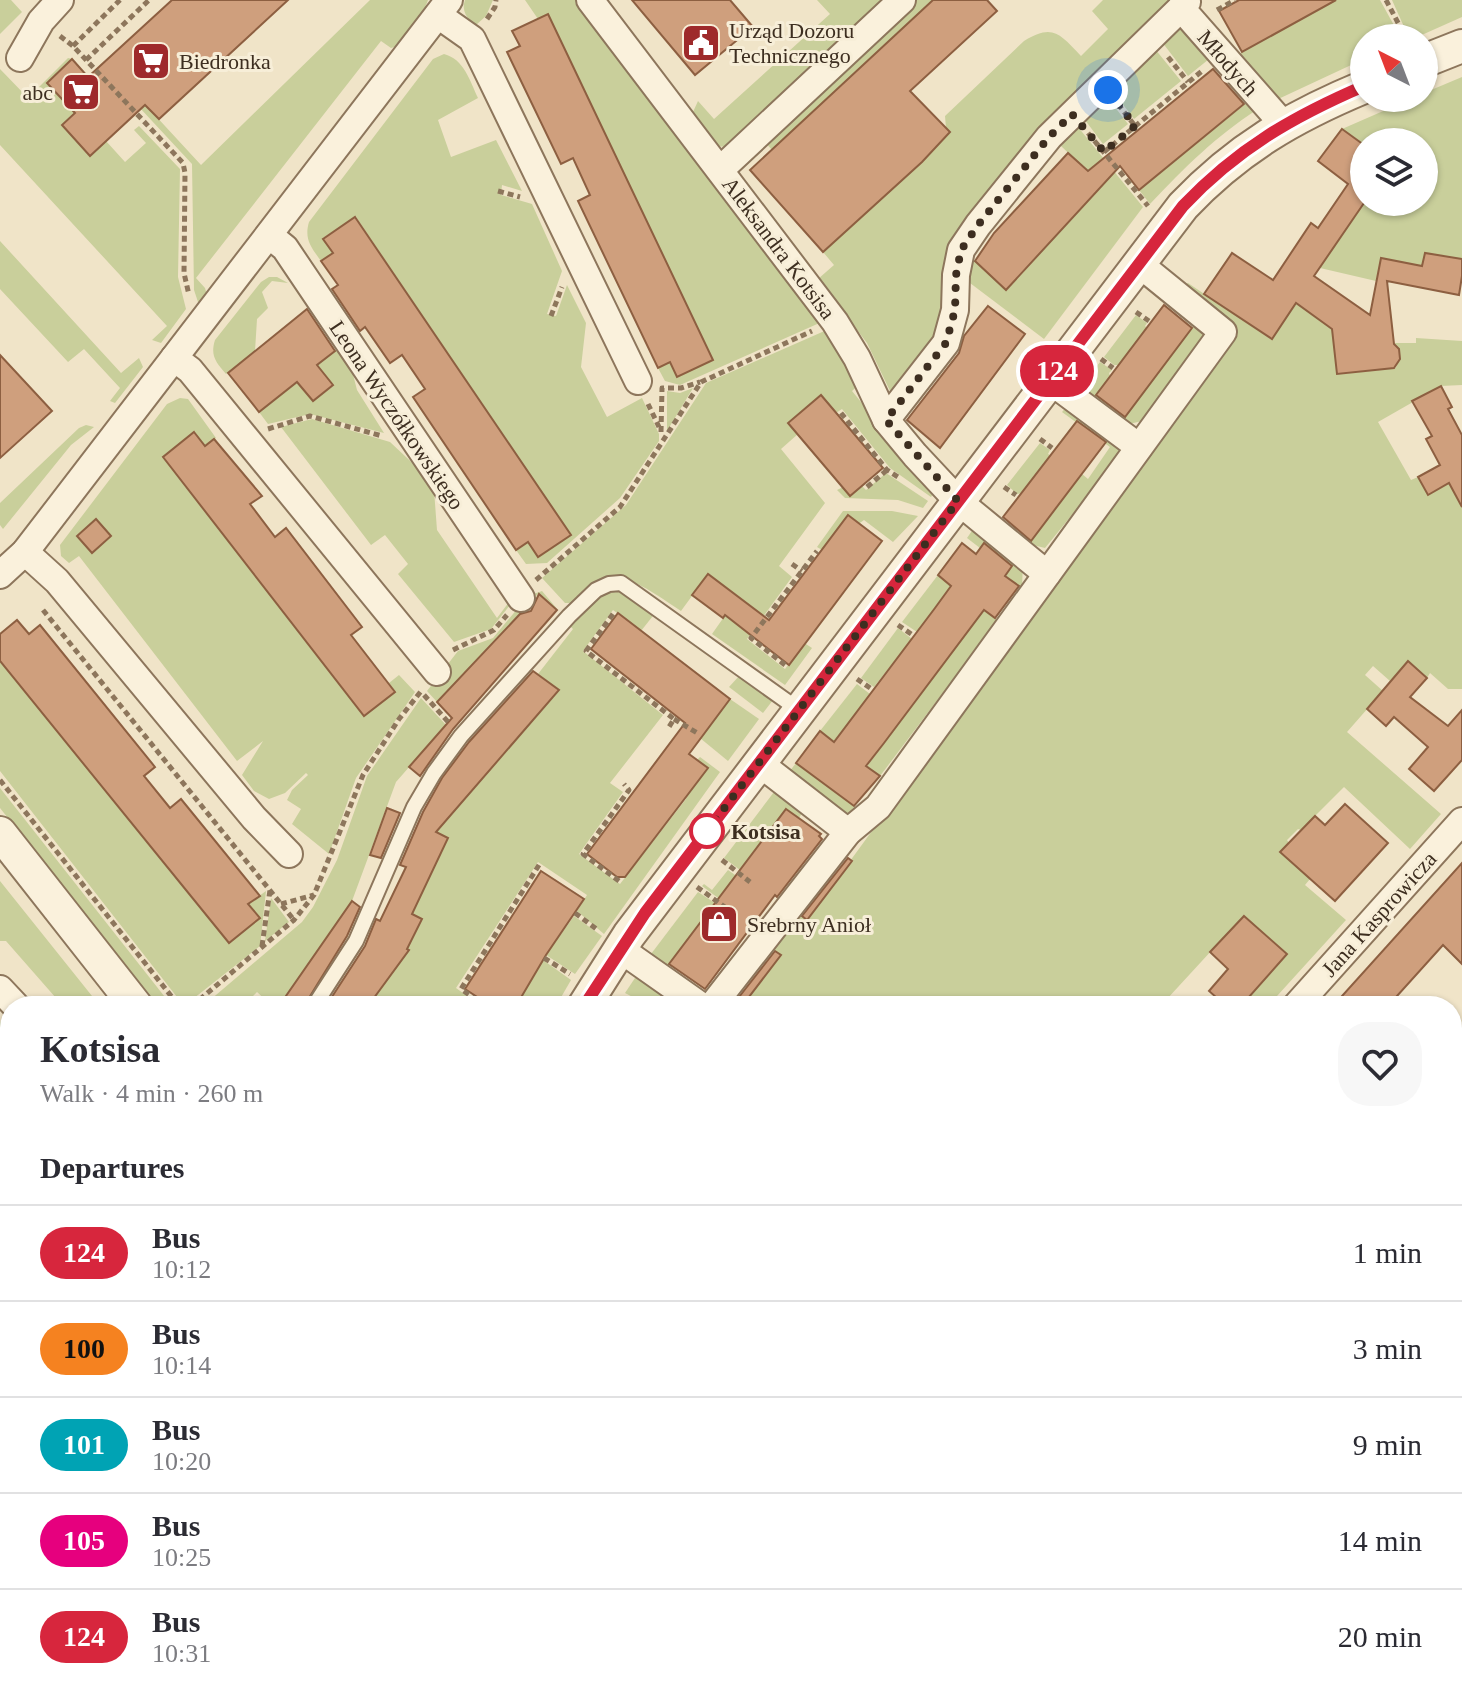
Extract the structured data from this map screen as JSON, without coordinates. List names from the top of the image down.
{
  "streets": {
    "street": [
      "Młodych",
      "Aleksandra Kotsisa",
      "Leona Wyczółkowskiego",
      "Jana Kasprowicza"
    ]
  },
  "places": {
    "public building": ["Urząd Dozoru Technicznego"],
    "supermarket": ["Biedronka", "abc"],
    "other": ["Kotsisa"],
    "shop": ["Srebrny Anioł"]
  },
  "lines": ["bus line 124"],
  "north": "top left",
  "page": {
    "on_map": "124",
    "heading": [
      ["Kotsisa", "Walk · 4 min · 260 m"],
      "Departures"
    ],
    "list": [
      {
        "mark": "124",
        "name": "Bus",
        "note": "10:12",
        "value": "1 min"
      },
      {
        "mark": "100",
        "name": "Bus",
        "note": "10:14",
        "value": "3 min"
      },
      {
        "mark": "101",
        "name": "Bus",
        "note": "10:20",
        "value": "9 min"
      },
      {
        "mark": "105",
        "name": "Bus",
        "note": "10:25",
        "value": "14 min"
      },
      {
        "mark": "124",
        "name": "Bus",
        "note": "10:31",
        "value": "20 min"
      }
    ]
  }
}
